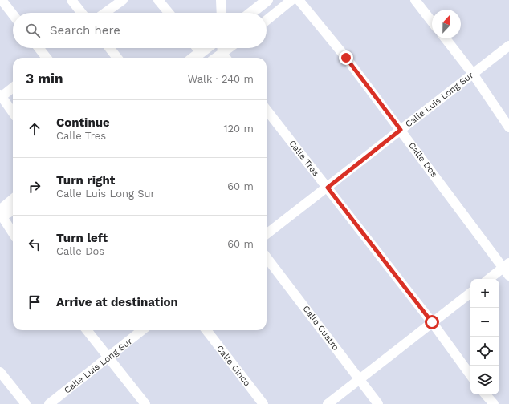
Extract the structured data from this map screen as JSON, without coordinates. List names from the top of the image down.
{
  "streets": {
    "street": [
      "Calle Luis Long Sur",
      "Calle Tres",
      "Calle Dos",
      "Calle Cuatro",
      "Calle Cinco"
    ]
  },
  "crossings": [
    ["Calle Luis Long Sur", "Calle Tres"],
    ["Calle Luis Long Sur", "Calle Dos"]
  ],
  "north": "top",
  "page": {
    "search": "Search here",
    "heading": ["3 min", "Walk · 240 m"],
    "list": [
      ["Continue", "Calle Tres", "120 m"],
      ["Turn right", "Calle Luis Long Sur", "60 m"],
      ["Turn left", "Calle Dos", "60 m"],
      "Arrive at destination"
    ],
    "map_buttons": ["+", "−"]
  }
}
